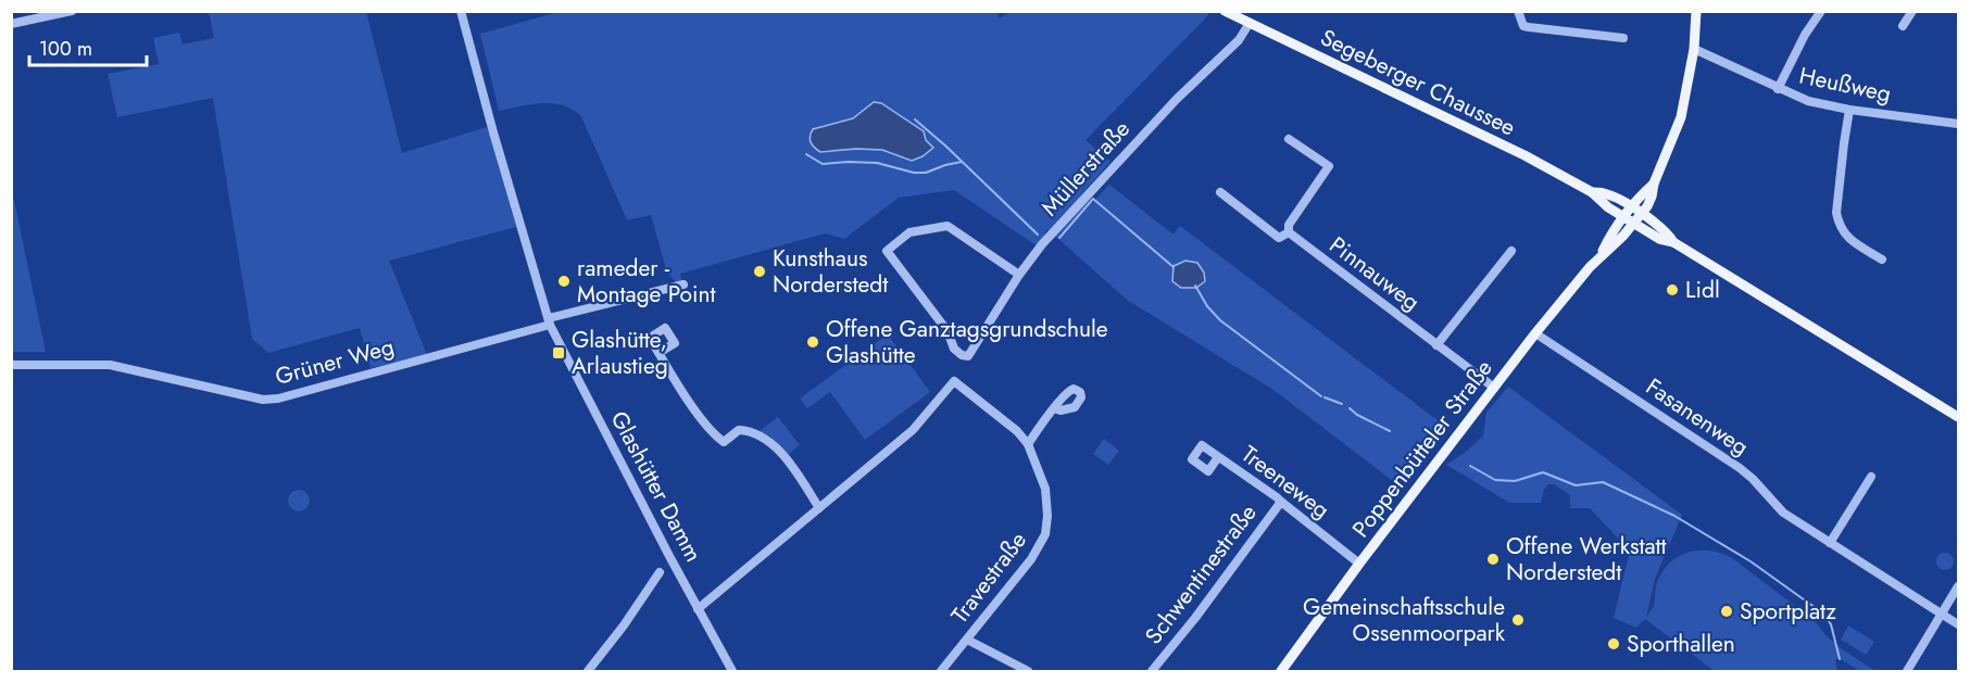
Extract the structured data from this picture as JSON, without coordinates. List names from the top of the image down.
{
  "streets": {
    "main road": ["Segeberger Chaussee", "Poppenbütteler Straße"],
    "street": [
      "Heußweg",
      "Müllerstraße",
      "Pinnauweg",
      "Grüner Weg",
      "Fasanenweg",
      "Treeneweg",
      "Glashütter Damm",
      "Schwentinestraße",
      "Travestraße"
    ]
  },
  "crossings": [
    ["Segeberger Chaussee", "Müllerstraße"],
    ["Segeberger Chaussee", "Poppenbütteler Straße"],
    ["Heußweg", "Poppenbütteler Straße"],
    ["Pinnauweg", "Poppenbütteler Straße"],
    ["Grüner Weg", "Glashütter Damm"],
    ["Fasanenweg", "Poppenbütteler Straße"],
    ["Poppenbütteler Straße", "Treeneweg"],
    ["Treeneweg", "Schwentinestraße"]
  ],
  "places": {
    "other": [
      "Kunsthaus Norderstedt",
      "rameder - Montage Point",
      "Lidl",
      "Offene Ganztagsgrundschule Glashütte",
      "Offene Werkstatt Norderstedt",
      "Sportplatz",
      "Gemeinschaftsschule Ossenmoorpark",
      "Sporthallen"
    ],
    "transit": ["Glashütte, Arlaustieg"]
  },
  "scale_bar": "100 m"
}
